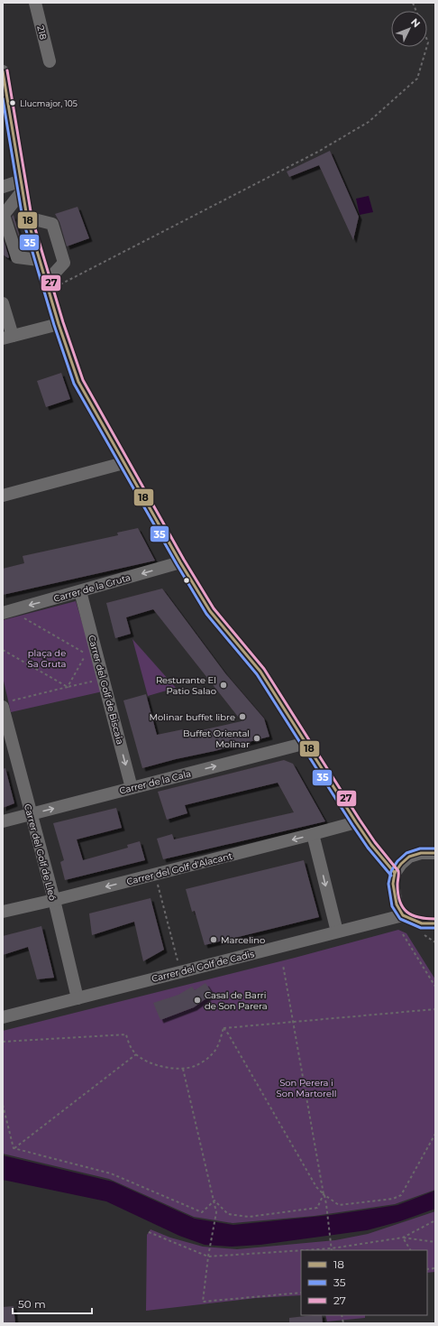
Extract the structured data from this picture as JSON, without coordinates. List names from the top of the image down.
{
  "streets": {
    "street": [
      "218",
      "Carrer de la Gruta",
      "Carrer del Golf de Biscaia",
      "Carrer de la Cala",
      "Carrer del Golf de Lleó",
      "Carrer del Golf d'Alacant",
      "Carrer del Golf de Cadis"
    ]
  },
  "crossings": [
    ["Carrer de la Gruta", "Carrer del Golf de Biscaia"],
    ["Carrer del Golf de Biscaia", "Carrer de la Cala"],
    ["Carrer de la Cala", "Carrer del Golf de Lleó"],
    ["Carrer del Golf de Lleó", "Carrer del Golf d'Alacant"],
    ["Carrer del Golf de Lleó", "Carrer del Golf de Cadis"]
  ],
  "one_way": ["Carrer del Golf de Biscaia", "Carrer de la Cala", "Carrer del Golf d'Alacant"],
  "parks": ["plaça de Sa Gruta", "Son Perera i Son Martorell"],
  "places": [
    "Llucmajor, 105",
    "Resturante El Patio Salao",
    "Molinar buffet libre",
    "Buffet Oriental Molinar",
    "Marcelino",
    "Casal de Barri de Son Parera"
  ],
  "lines": ["transit line 27", "transit line 18", "transit line 35"],
  "legend": ["18", "35", "27"],
  "scale_bar": "50 m",
  "north": "top right"
}
